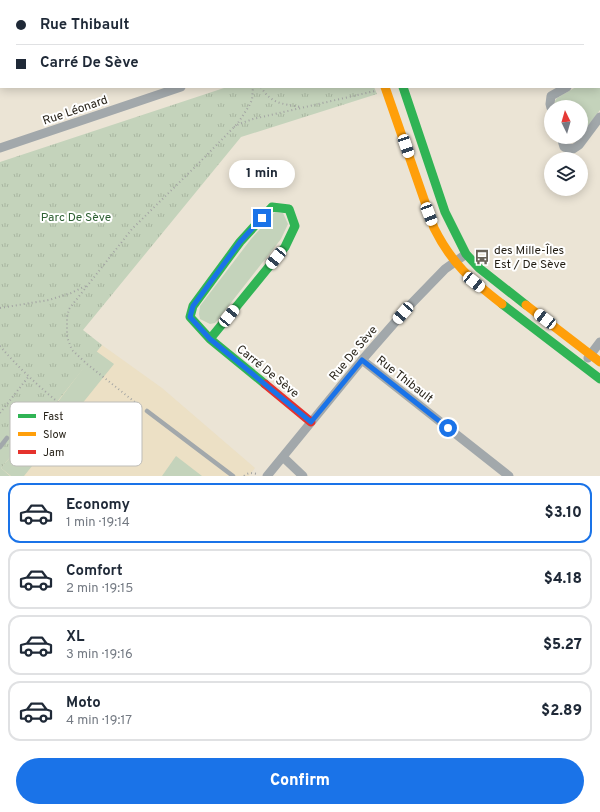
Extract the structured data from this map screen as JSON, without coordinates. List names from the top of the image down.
{
  "streets": {
    "street": [
      "Rue Léonard",
      "Rue De Sève",
      "Carré De Sève",
      "Rue Thibault"
    ]
  },
  "crossings": [
    ["Rue De Sève", "Carré De Sève"],
    ["Rue De Sève", "Rue Thibault"]
  ],
  "parks": ["Parc De Sève"],
  "places": {
    "bus stop": ["des Mille-Îles Est / De Sève"]
  },
  "legend": ["Fast", "Slow", "Jam"],
  "north": "top",
  "page": {
    "banner": ["Rue Thibault", "Carré De Sève"],
    "bubble": "1 min",
    "list": [
      {
        "name": "Economy",
        "note": "1 min · 19:14",
        "value": "$3.10"
      },
      {
        "name": "Comfort",
        "note": "2 min · 19:15",
        "value": "$4.18"
      },
      {
        "name": "XL",
        "note": "3 min · 19:16",
        "value": "$5.27"
      },
      {
        "name": "Moto",
        "note": "4 min · 19:17",
        "value": "$2.89"
      }
    ],
    "buttons": "Confirm"
  }
}
